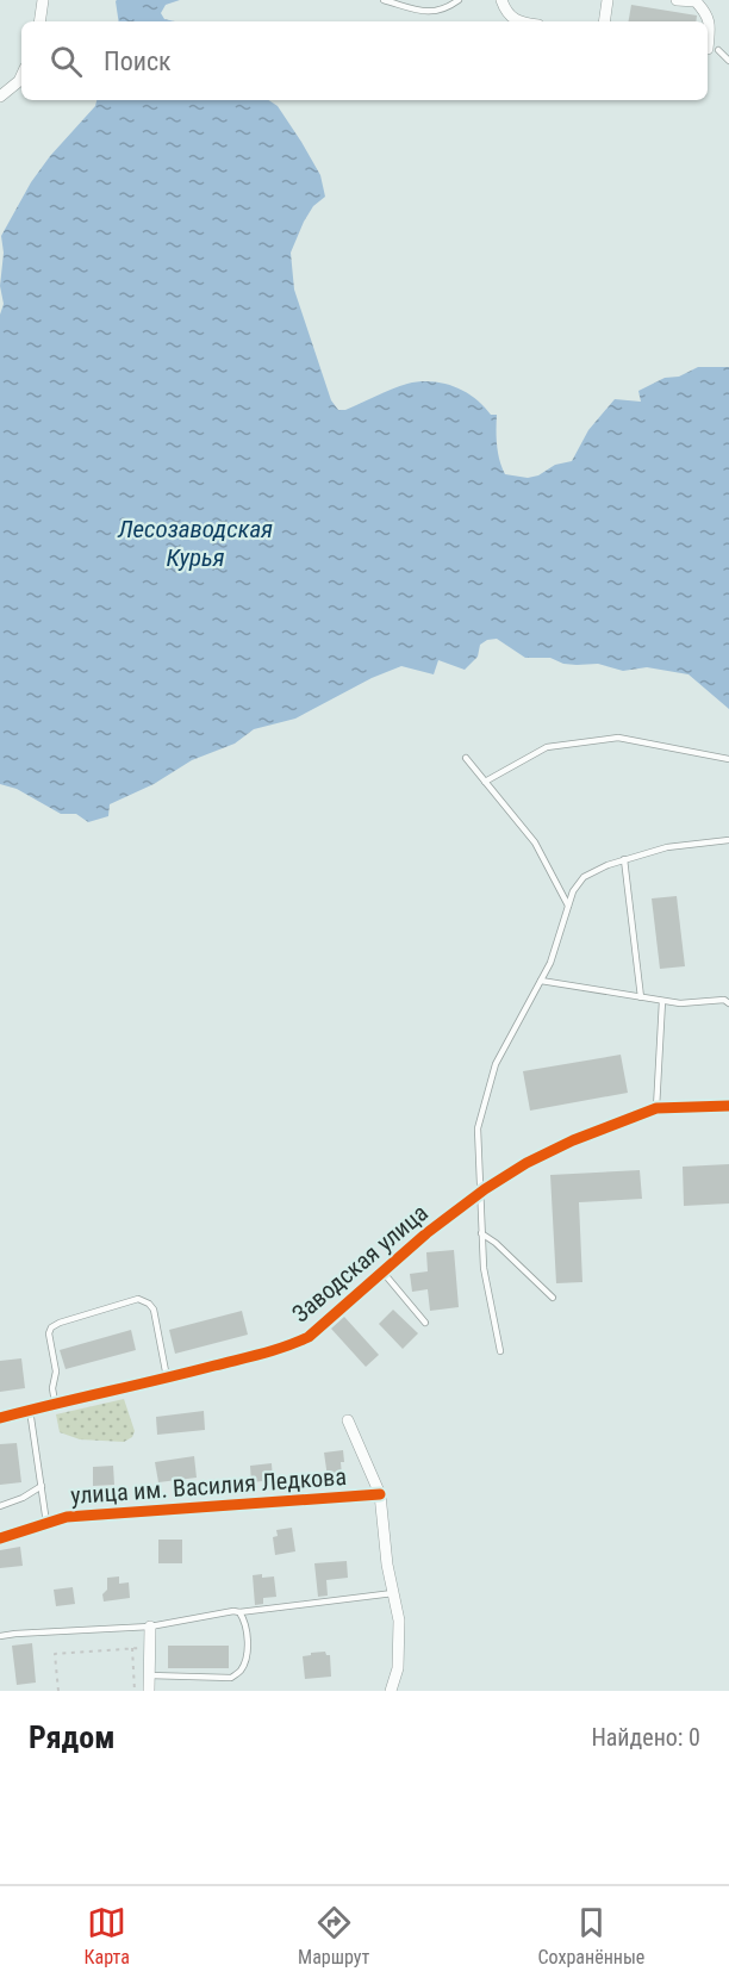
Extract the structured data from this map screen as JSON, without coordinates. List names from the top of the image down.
{
  "streets": {
    "street": ["Заводская улица", "улица им. Василия Ледкова"]
  },
  "water": ["Лесозаводская Курья"],
  "page": {
    "search": "Поиск",
    "heading": ["Рядом", "Найдено: 0"],
    "nav": ["Карта", "Маршрут", "Сохранённые"]
  }
}
